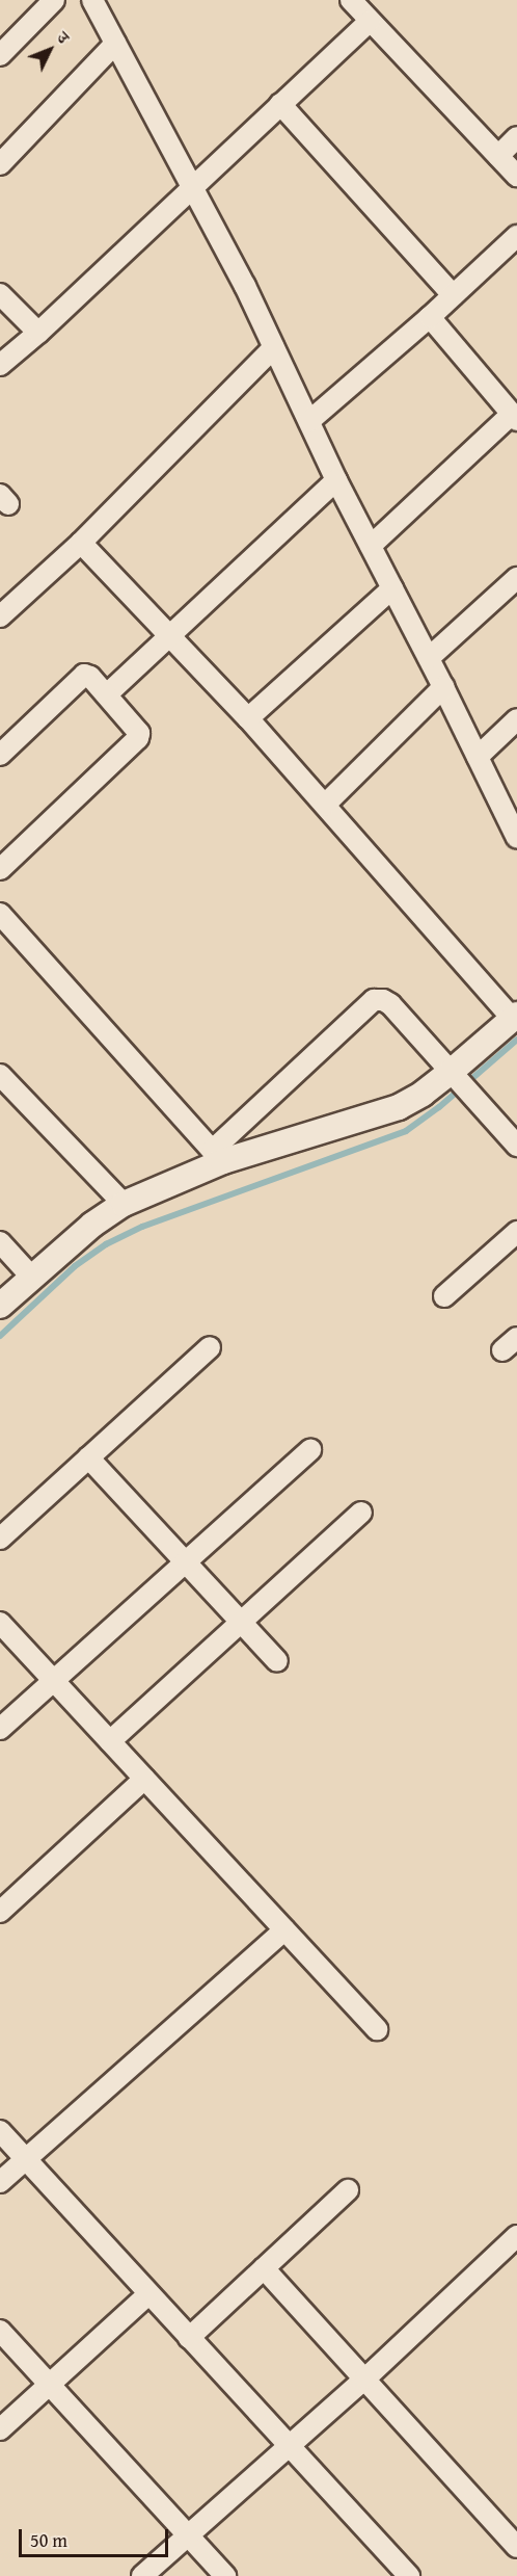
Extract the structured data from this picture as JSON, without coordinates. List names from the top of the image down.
{
  "scale_bar": "50 m",
  "north": "top right"
}
